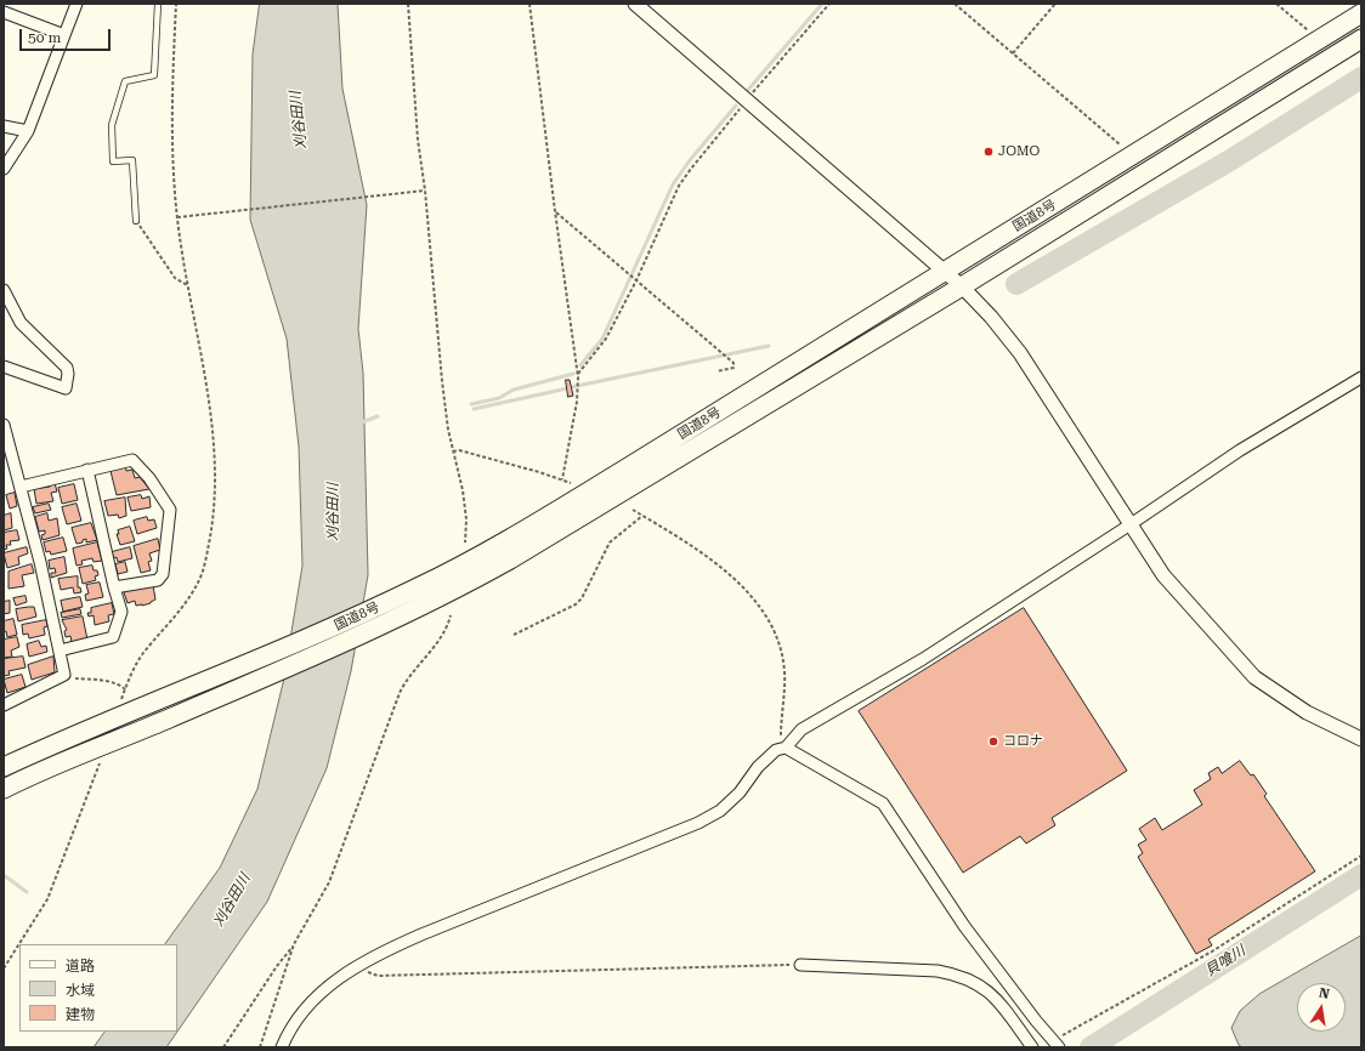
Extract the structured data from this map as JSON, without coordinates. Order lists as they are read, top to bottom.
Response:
{
  "streets": {
    "highway": ["国道8号"]
  },
  "water": ["刈谷田川", "貝喰川"],
  "places": ["JOMO", "コロナ"],
  "legend": ["道路", "水域", "建物"],
  "scale_bar": "50 m",
  "north": "top"
}
